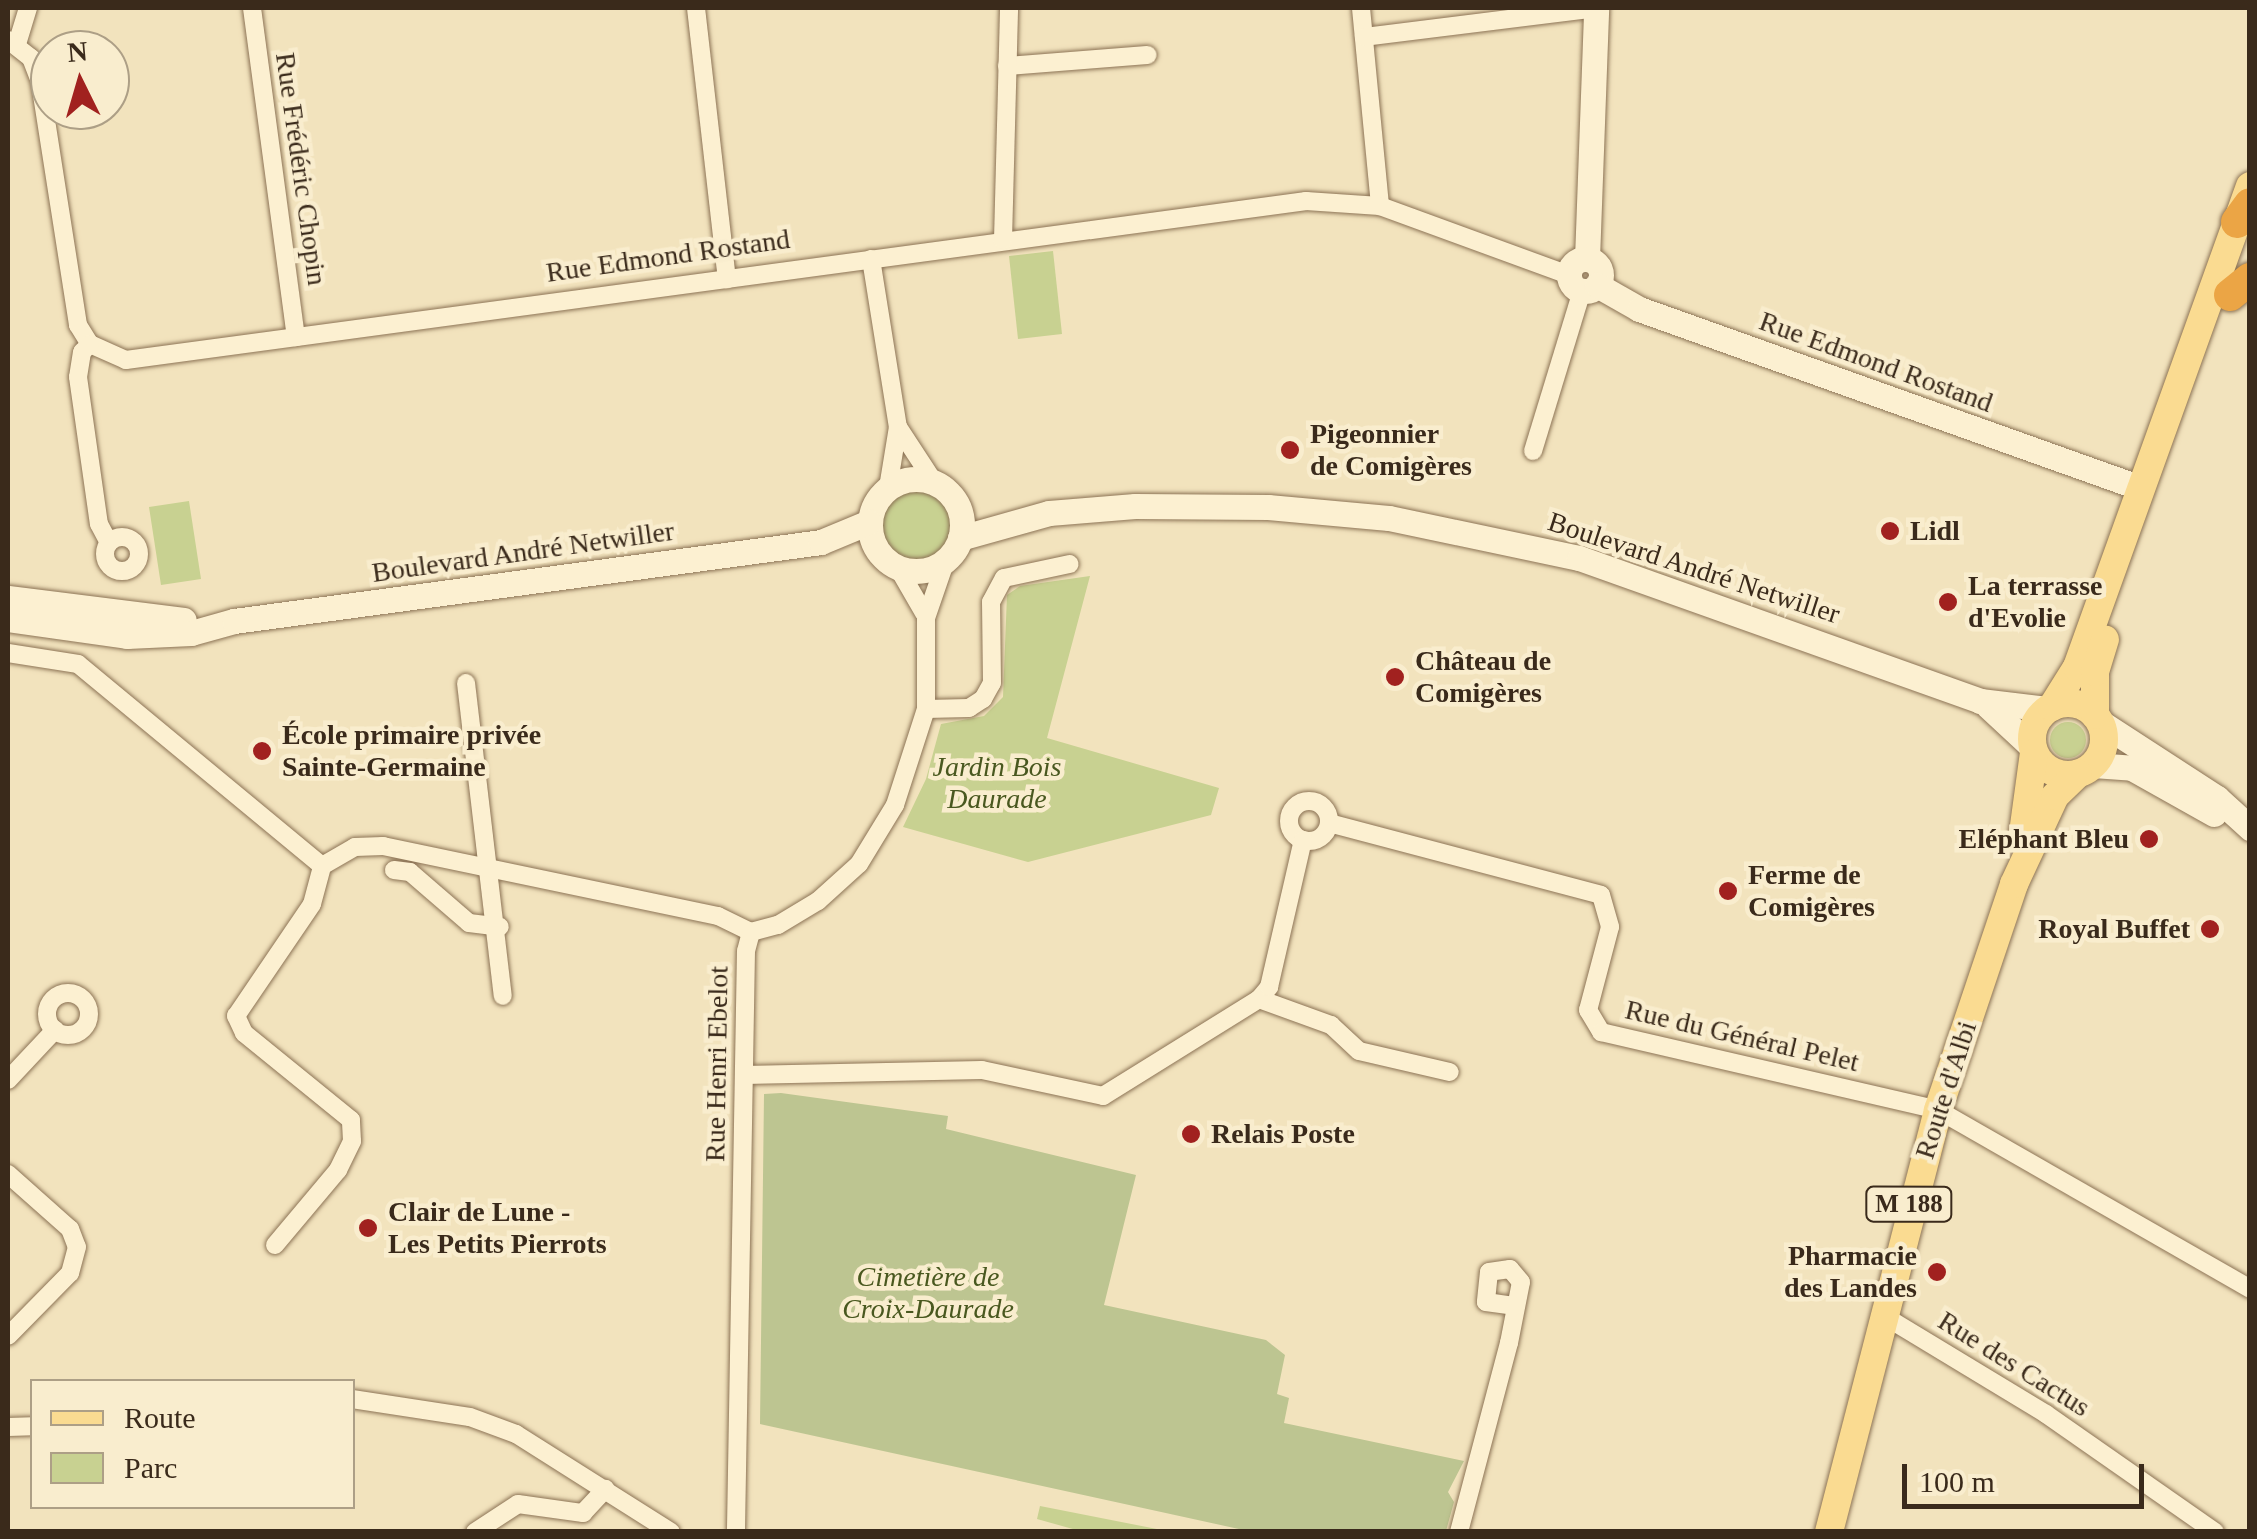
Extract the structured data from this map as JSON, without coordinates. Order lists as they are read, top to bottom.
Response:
{
  "streets": {
    "main road": [
      "Rue Edmond Rostand",
      "Boulevard André Netwiller",
      "Route d'Albi",
      "M 188"
    ],
    "street": [
      "Rue Frédéric Chopin",
      "Rue du Général Pelet",
      "Rue Henri Ebelot",
      "Rue des Cactus"
    ]
  },
  "crossings": [
    ["Rue Frédéric Chopin", "Rue Edmond Rostand"],
    ["Boulevard André Netwiller", "Rue Henri Ebelot"],
    ["Boulevard André Netwiller", "Route d'Albi"],
    ["Rue du Général Pelet", "Route d'Albi"],
    ["Route d'Albi", "Rue des Cactus"]
  ],
  "parks": ["Jardin Bois Daurade", "Cimetière de Croix-Daurade"],
  "places": [
    "Pigeonnier de Comigères",
    "Lidl",
    "La terrasse d'Evolie",
    "Château de Comigères",
    "École primaire privée Sainte-Germaine",
    "Eléphant Bleu",
    "Ferme de Comigères",
    "Royal Buffet",
    "Relais Poste",
    "Clair de Lune - Les Petits Pierrots",
    "Pharmacie des Landes"
  ],
  "legend": ["Route", "Parc"],
  "scale_bar": "100 m",
  "north": "top"
}
